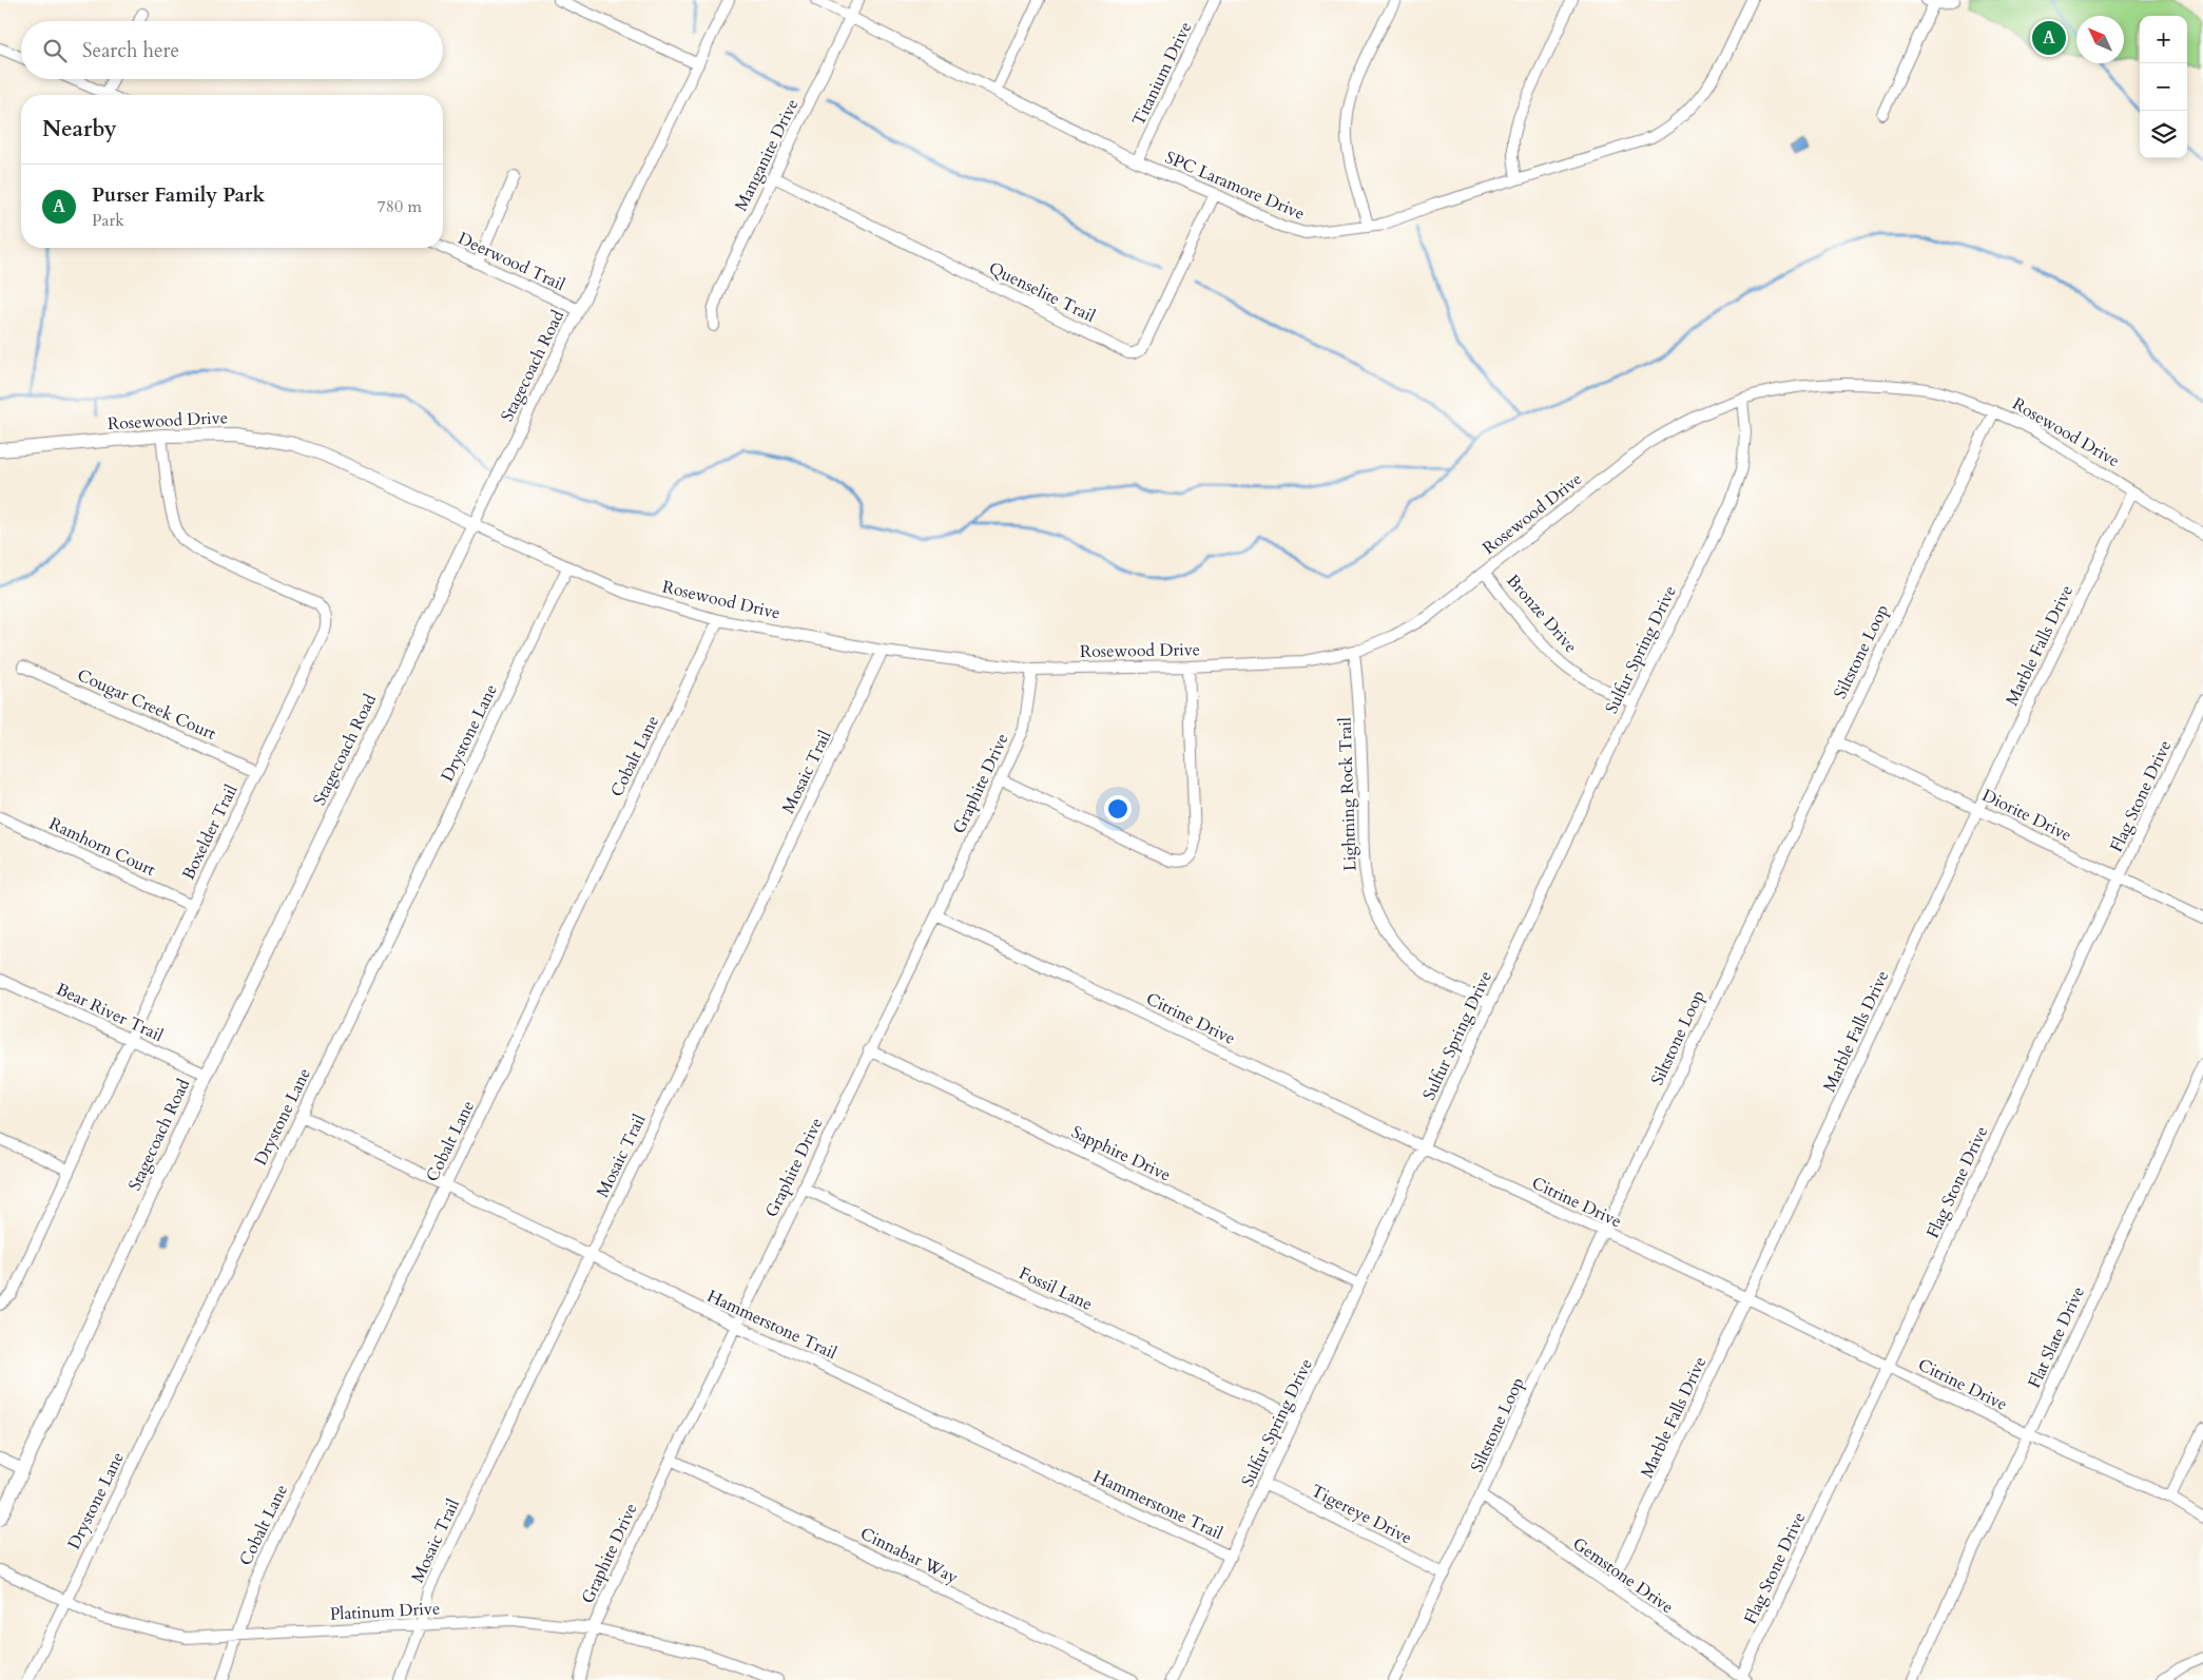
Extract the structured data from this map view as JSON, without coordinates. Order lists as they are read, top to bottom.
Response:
{
  "streets": {
    "main road": ["Stagecoach Road", "Rosewood Drive"],
    "street": [
      "Titanium Drive",
      "Manganite Drive",
      "SPC Laramore Drive",
      "Deerwood Trail",
      "Quenselite Trail",
      "Bronze Drive",
      "Marble Falls Drive",
      "Sulfur Spring Drive",
      "Siltstone Loop",
      "Cougar Creek Court",
      "Drystone Lane",
      "Cobalt Lane",
      "Mosaic Trail",
      "Graphite Drive",
      "Lightning Rock Trail",
      "Flag Stone Drive",
      "Diorite Drive",
      "Boxelder Trail",
      "Ramhorn Court",
      "Bear River Trail",
      "Citrine Drive",
      "Sapphire Drive",
      "Fossil Lane",
      "Hammerstone Trail",
      "Flat Slate Drive",
      "Tigereye Drive",
      "Cinnabar Way",
      "Gemstone Drive",
      "Platinum Drive"
    ]
  },
  "crossings": [
    ["Titanium Drive", "SPC Laramore Drive"],
    ["Manganite Drive", "SPC Laramore Drive"],
    ["Manganite Drive", "Quenselite Trail"],
    ["SPC Laramore Drive", "Quenselite Trail"],
    ["Deerwood Trail", "Stagecoach Road"],
    ["Stagecoach Road", "Rosewood Drive"],
    ["Stagecoach Road", "Bear River Trail"],
    ["Rosewood Drive", "Bronze Drive"],
    ["Rosewood Drive", "Marble Falls Drive"],
    ["Rosewood Drive", "Sulfur Spring Drive"],
    ["Rosewood Drive", "Siltstone Loop"],
    ["Rosewood Drive", "Drystone Lane"],
    ["Rosewood Drive", "Cobalt Lane"],
    ["Rosewood Drive", "Mosaic Trail"],
    ["Rosewood Drive", "Graphite Drive"],
    ["Rosewood Drive", "Lightning Rock Trail"],
    ["Rosewood Drive", "Boxelder Trail"],
    ["Bronze Drive", "Sulfur Spring Drive"],
    ["Marble Falls Drive", "Diorite Drive"],
    ["Marble Falls Drive", "Citrine Drive"],
    ["Marble Falls Drive", "Gemstone Drive"],
    ["Sulfur Spring Drive", "Lightning Rock Trail"],
    ["Sulfur Spring Drive", "Citrine Drive"],
    ["Sulfur Spring Drive", "Sapphire Drive"],
    ["Sulfur Spring Drive", "Fossil Lane"],
    ["Sulfur Spring Drive", "Hammerstone Trail"],
    ["Sulfur Spring Drive", "Tigereye Drive"],
    ["Siltstone Loop", "Diorite Drive"],
    ["Siltstone Loop", "Citrine Drive"],
    ["Siltstone Loop", "Tigereye Drive"],
    ["Siltstone Loop", "Gemstone Drive"],
    ["Cougar Creek Court", "Boxelder Trail"],
    ["Drystone Lane", "Hammerstone Trail"],
    ["Drystone Lane", "Platinum Drive"],
    ["Cobalt Lane", "Hammerstone Trail"],
    ["Cobalt Lane", "Platinum Drive"],
    ["Mosaic Trail", "Hammerstone Trail"],
    ["Mosaic Trail", "Platinum Drive"],
    ["Graphite Drive", "Citrine Drive"],
    ["Graphite Drive", "Sapphire Drive"],
    ["Graphite Drive", "Fossil Lane"],
    ["Graphite Drive", "Hammerstone Trail"],
    ["Graphite Drive", "Cinnabar Way"],
    ["Graphite Drive", "Platinum Drive"],
    ["Flag Stone Drive", "Diorite Drive"],
    ["Flag Stone Drive", "Citrine Drive"],
    ["Flag Stone Drive", "Gemstone Drive"],
    ["Boxelder Trail", "Ramhorn Court"],
    ["Boxelder Trail", "Bear River Trail"],
    ["Citrine Drive", "Flat Slate Drive"]
  ],
  "north": "top left",
  "page": {
    "map_buttons": ["+", "−"],
    "pins": "A",
    "search": "Search here",
    "heading": "Nearby",
    "list": [
      {
        "mark": "A",
        "name": "Purser Family Park",
        "note": "Park",
        "value": "780 m"
      }
    ]
  }
}
